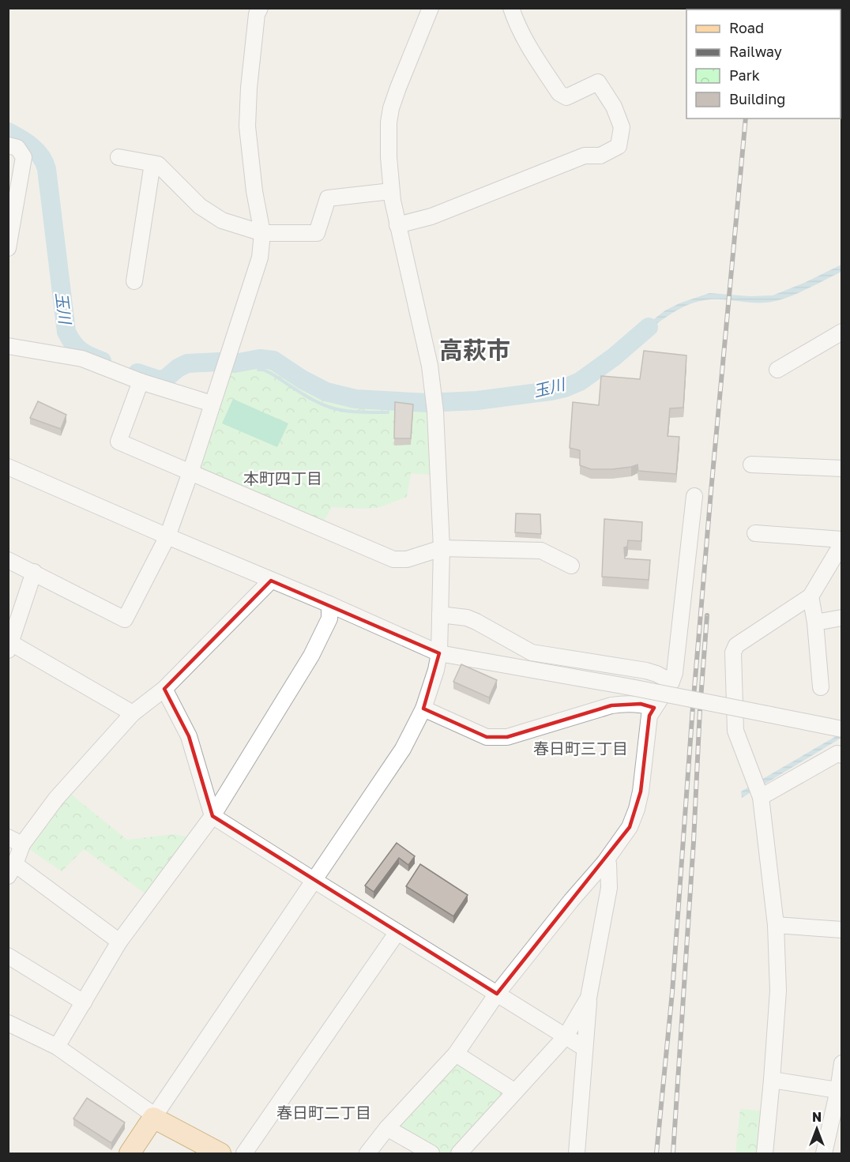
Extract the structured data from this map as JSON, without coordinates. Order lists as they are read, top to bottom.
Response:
{
  "districts": [
    "高萩市",
    "本町四丁目",
    "春日町三丁目",
    "春日町二丁目"
  ],
  "water": ["玉川"],
  "legend": [
    "Road",
    "Railway",
    "Park",
    "Building"
  ],
  "north": "top"
}
